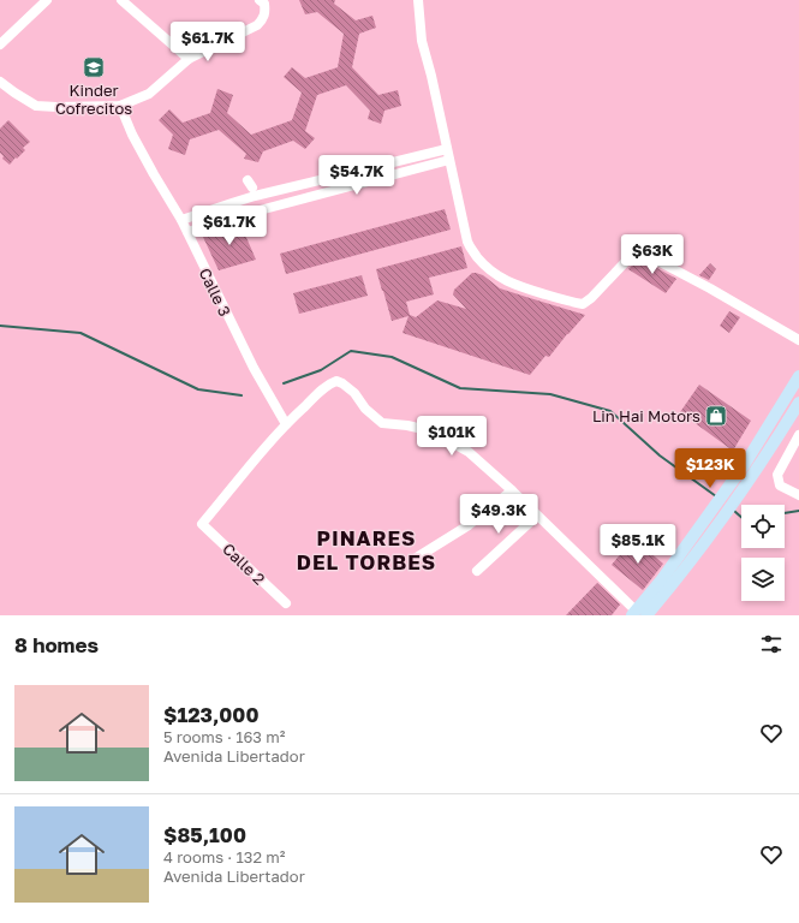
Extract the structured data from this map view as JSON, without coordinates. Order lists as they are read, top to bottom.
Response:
{
  "streets": {
    "street": ["Calle 3", "Calle 2"]
  },
  "crossings": [
    ["Calle 3", "Calle 2"]
  ],
  "districts": ["PINARES DEL TORBES"],
  "places": {
    "school or university": ["Kinder Cofrecitos"],
    "shop": ["Lin Hai Motors"]
  },
  "page": {
    "price": [
      "$61.7K",
      "$54.7K",
      "$61.7K",
      "$63K",
      "$101K",
      "$123K",
      "$49.3K",
      "$85.1K"
    ],
    "heading": "8 homes",
    "list": [
      {
        "name": "$123,000",
        "note": "5 rooms · 163 m² · Avenida Libertador"
      },
      {
        "name": "$85,100",
        "note": "4 rooms · 132 m² · Avenida Libertador"
      }
    ]
  }
}
